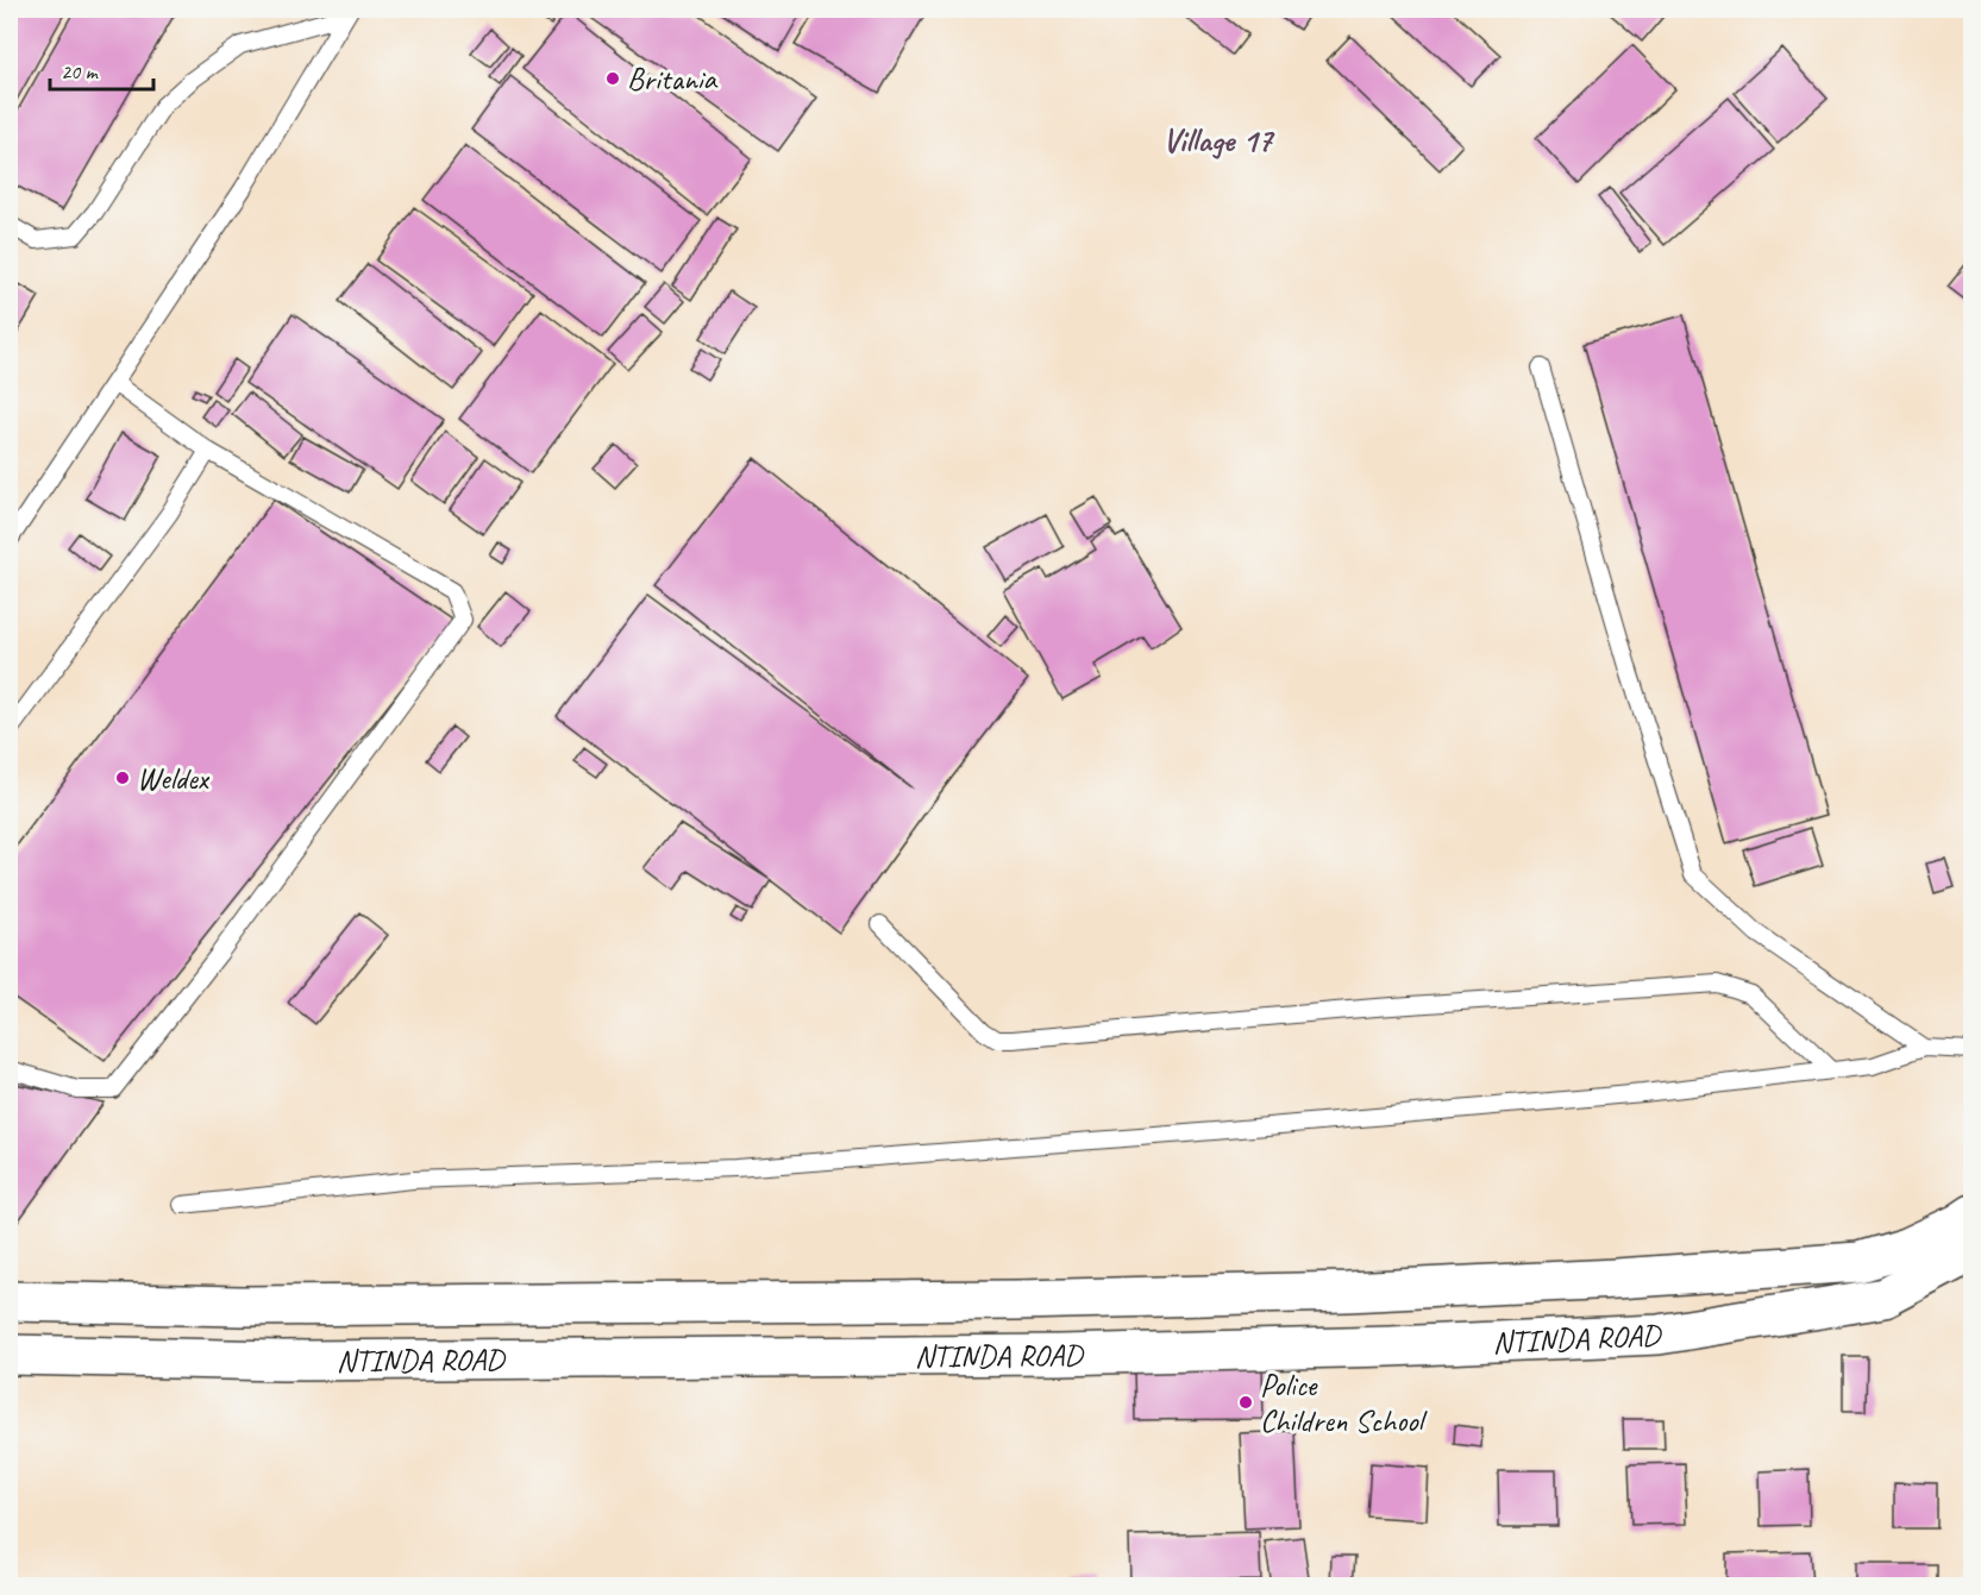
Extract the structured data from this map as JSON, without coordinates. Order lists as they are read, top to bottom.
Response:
{
  "streets": {
    "main road": ["NTINDA ROAD"]
  },
  "districts": ["Village 17"],
  "places": ["Britania", "Weldex", "Police Children School"],
  "scale_bar": "20 m"
}
